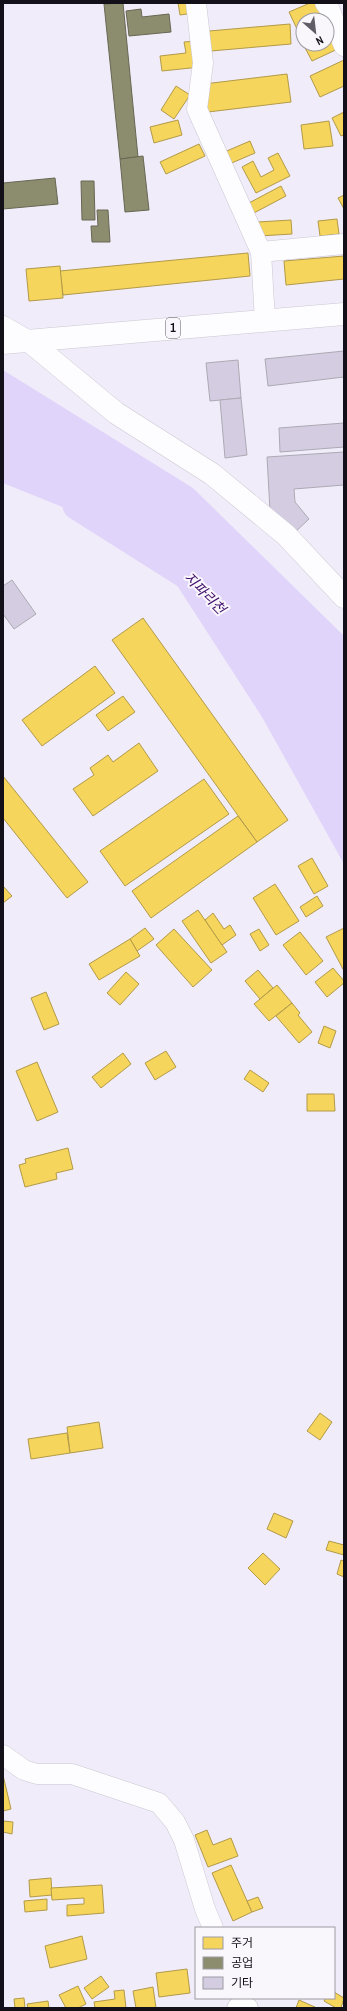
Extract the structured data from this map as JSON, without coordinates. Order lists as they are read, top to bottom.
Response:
{
  "streets": {
    "street": ["1"]
  },
  "water": ["지파리천"],
  "legend": ["주거", "공업", "기타"],
  "north": "bottom right"
}
